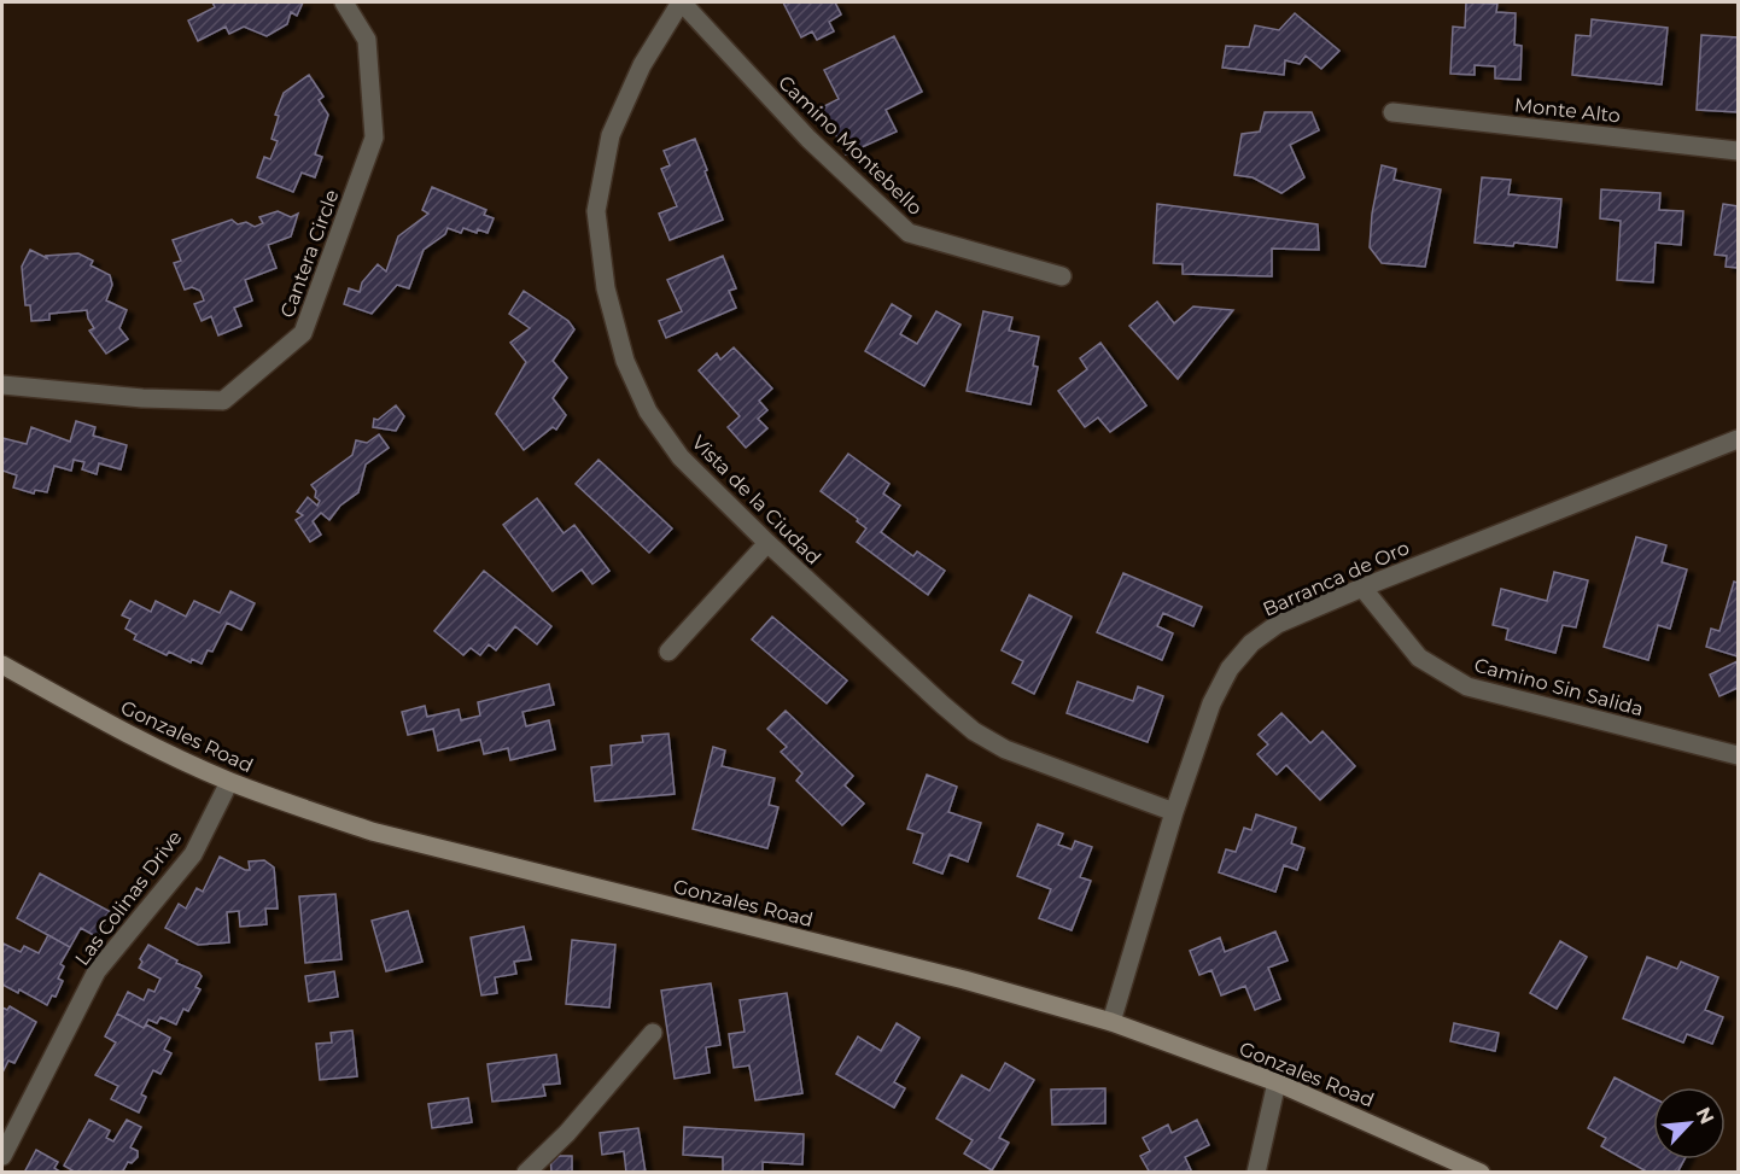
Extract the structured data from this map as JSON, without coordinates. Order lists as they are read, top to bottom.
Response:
{
  "streets": {
    "street": [
      "Monte Alto",
      "Camino Montebello",
      "Cantera Circle",
      "Vista de la Ciudad",
      "Barranca de Oro",
      "Camino Sin Salida",
      "Gonzales Road",
      "Las Colinas Drive"
    ]
  },
  "crossings": [
    ["Camino Montebello", "Vista de la Ciudad"],
    ["Vista de la Ciudad", "Barranca de Oro"],
    ["Barranca de Oro", "Camino Sin Salida"],
    ["Barranca de Oro", "Gonzales Road"],
    ["Gonzales Road", "Las Colinas Drive"]
  ],
  "north": "top right"
}
